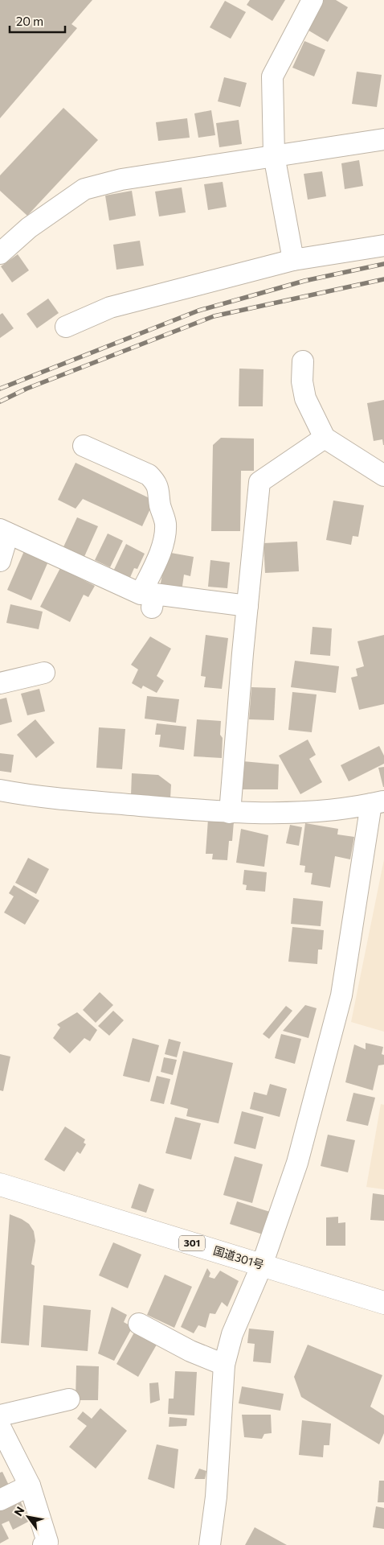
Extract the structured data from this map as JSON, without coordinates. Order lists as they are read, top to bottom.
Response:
{
  "streets": {
    "highway": ["301", "国道301号"]
  },
  "scale_bar": "20 m",
  "north": "top left"
}
